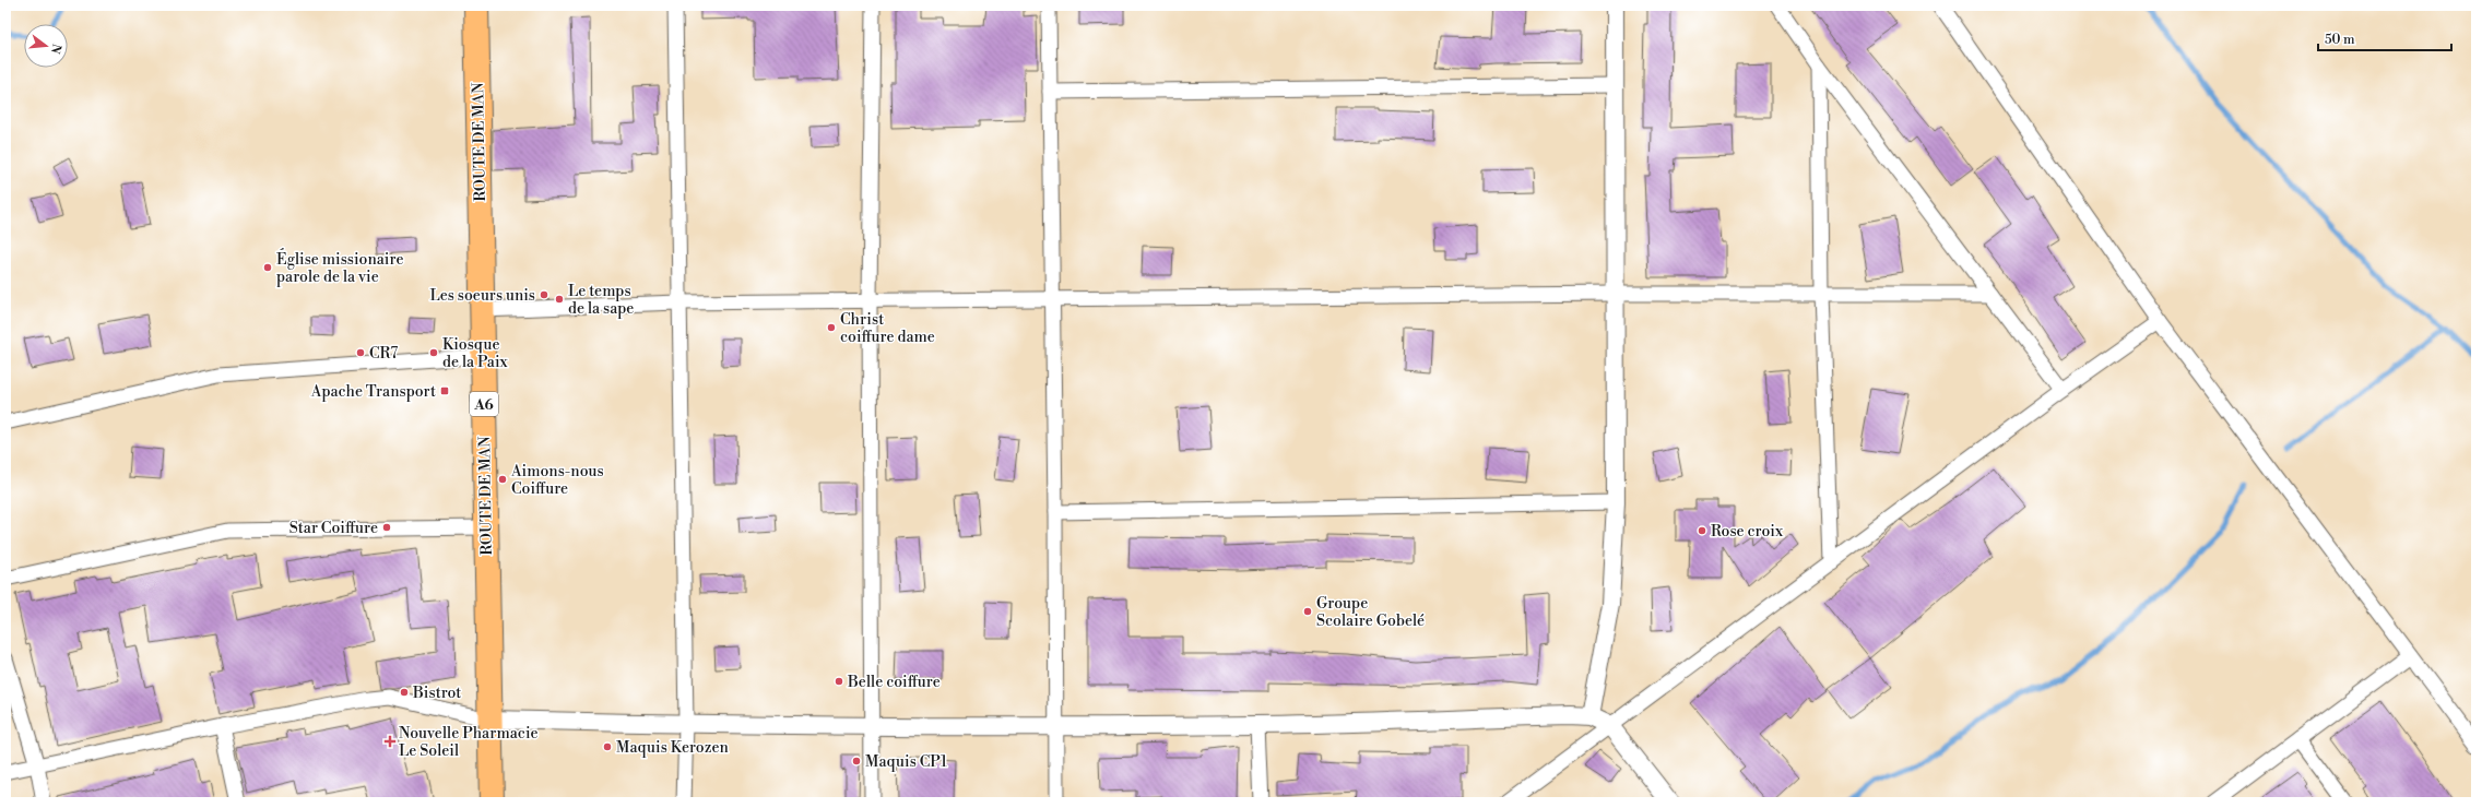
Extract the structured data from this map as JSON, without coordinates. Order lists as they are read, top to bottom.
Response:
{
  "streets": {
    "highway": ["ROUTE DE MAN", "A6"]
  },
  "places": {
    "other": [
      "Église missionaire parole de la vie",
      "Les soeurs unis",
      "Le temps de la sape",
      "Christ coiffure dame",
      "CR7",
      "Kiosque de la Paix",
      "Aimons-nous Coiffure",
      "Star Coiffure",
      "Rose croix",
      "Groupe Scolaire Gobelé",
      "Belle coiffure",
      "Bistrot",
      "Maquis Kerozen",
      "Maquis CP1"
    ],
    "transit": ["Apache Transport"],
    "health": ["Nouvelle Pharmacie Le Soleil"]
  },
  "scale_bar": "50 m",
  "north": "right"
}
